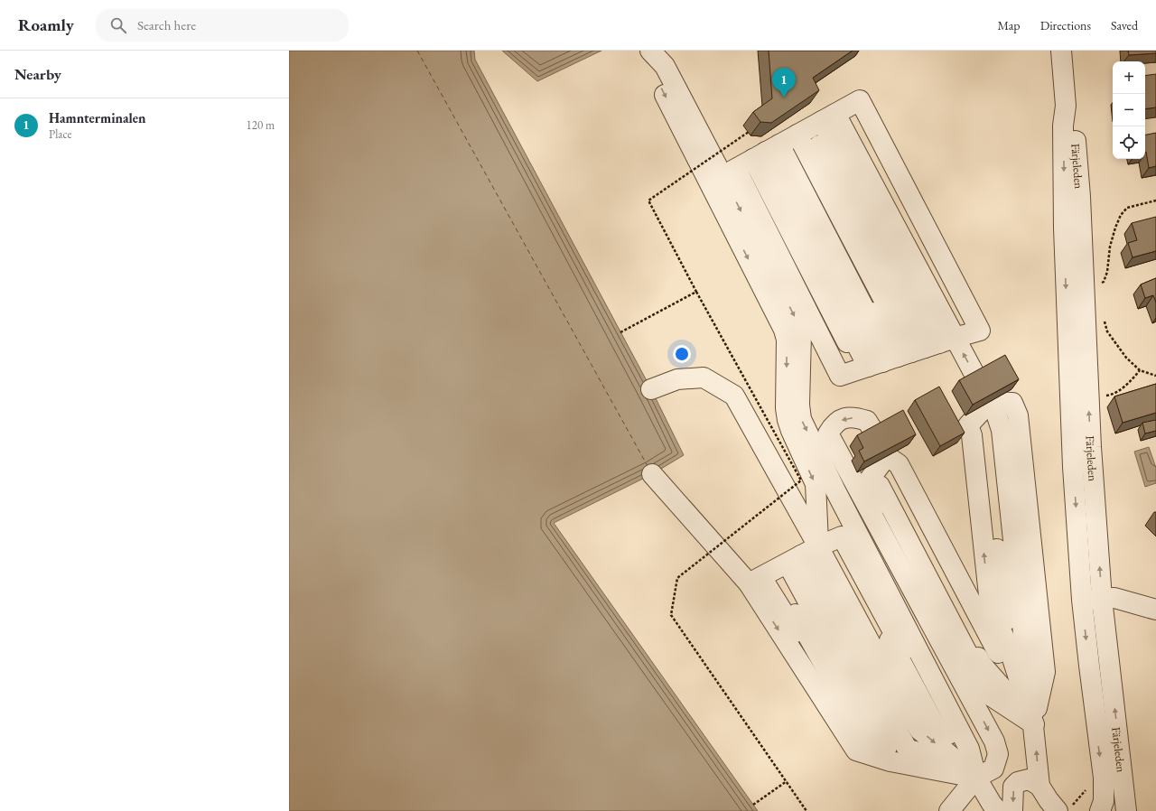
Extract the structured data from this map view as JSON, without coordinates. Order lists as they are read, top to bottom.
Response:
{
  "streets": {
    "street": ["Färjeleden"]
  },
  "page": {
    "header": "Roamly",
    "search": "Search here",
    "nav": ["Map", "Directions", "Saved"],
    "heading": "Nearby",
    "map_buttons": ["+", "−"],
    "pins": "1",
    "list": [
      {
        "mark": "1",
        "name": "Hamnterminalen",
        "note": "Place",
        "value": "120 m"
      }
    ]
  }
}
